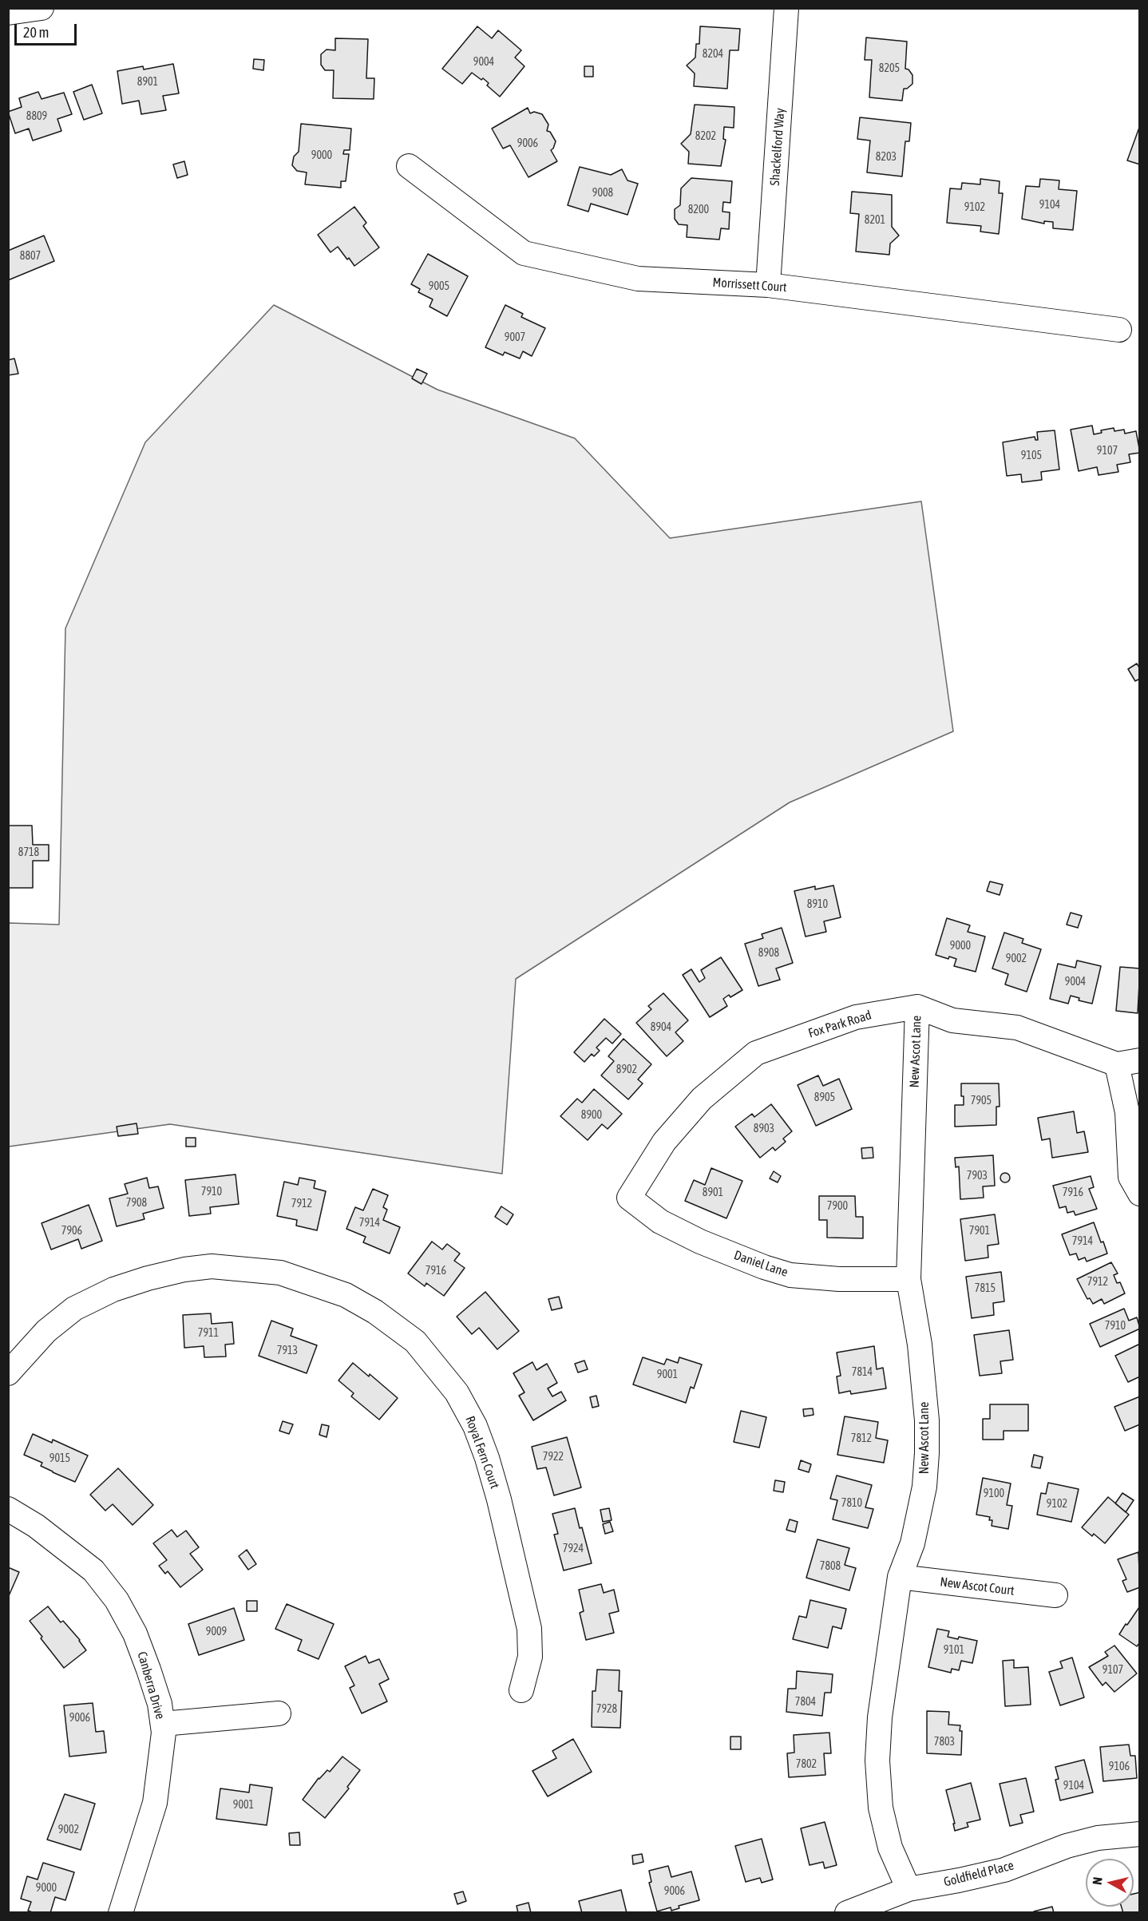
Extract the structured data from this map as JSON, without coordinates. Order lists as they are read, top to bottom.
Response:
{
  "streets": {
    "street": [
      "Shackelford Way",
      "Morrissett Court",
      "Fox Park Road",
      "New Ascot Lane",
      "Daniel Lane",
      "Royal Fern Court",
      "New Ascot Court",
      "Canberra Drive",
      "Goldfield Place"
    ]
  },
  "crossings": [
    ["Shackelford Way", "Morrissett Court"],
    ["Fox Park Road", "New Ascot Lane"],
    ["Fox Park Road", "Daniel Lane"],
    ["New Ascot Lane", "Daniel Lane"],
    ["New Ascot Lane", "New Ascot Court"],
    ["New Ascot Lane", "Goldfield Place"]
  ],
  "house_numbers": [
    "8204",
    "9004",
    "8205",
    "8901",
    "8809",
    "8202",
    "9006",
    "9000",
    "8203",
    "9008",
    "9104",
    "9102",
    "8200",
    "8201",
    "8807",
    "9005",
    "9007",
    "9107",
    "9105",
    "8718",
    "8910",
    "9000",
    "8908",
    "9002",
    "9004",
    "8904",
    "8902",
    "8905",
    "7905",
    "8900",
    "8903",
    "7903",
    "7910",
    "8901",
    "7916",
    "7908",
    "7912",
    "7900",
    "7914",
    "7906",
    "7901",
    "7914",
    "7916",
    "7912",
    "7815",
    "7910",
    "7911",
    "7913",
    "7814",
    "9001",
    "7812",
    "7922",
    "9015",
    "9100",
    "7810",
    "9102",
    "7924",
    "7808",
    "9009",
    "9101",
    "9107",
    "7804",
    "7928",
    "9006",
    "7803",
    "7802",
    "9106",
    "9104",
    "9001",
    "9002",
    "9000",
    "9006"
  ],
  "scale_bar": "20 m",
  "north": "left"
}
